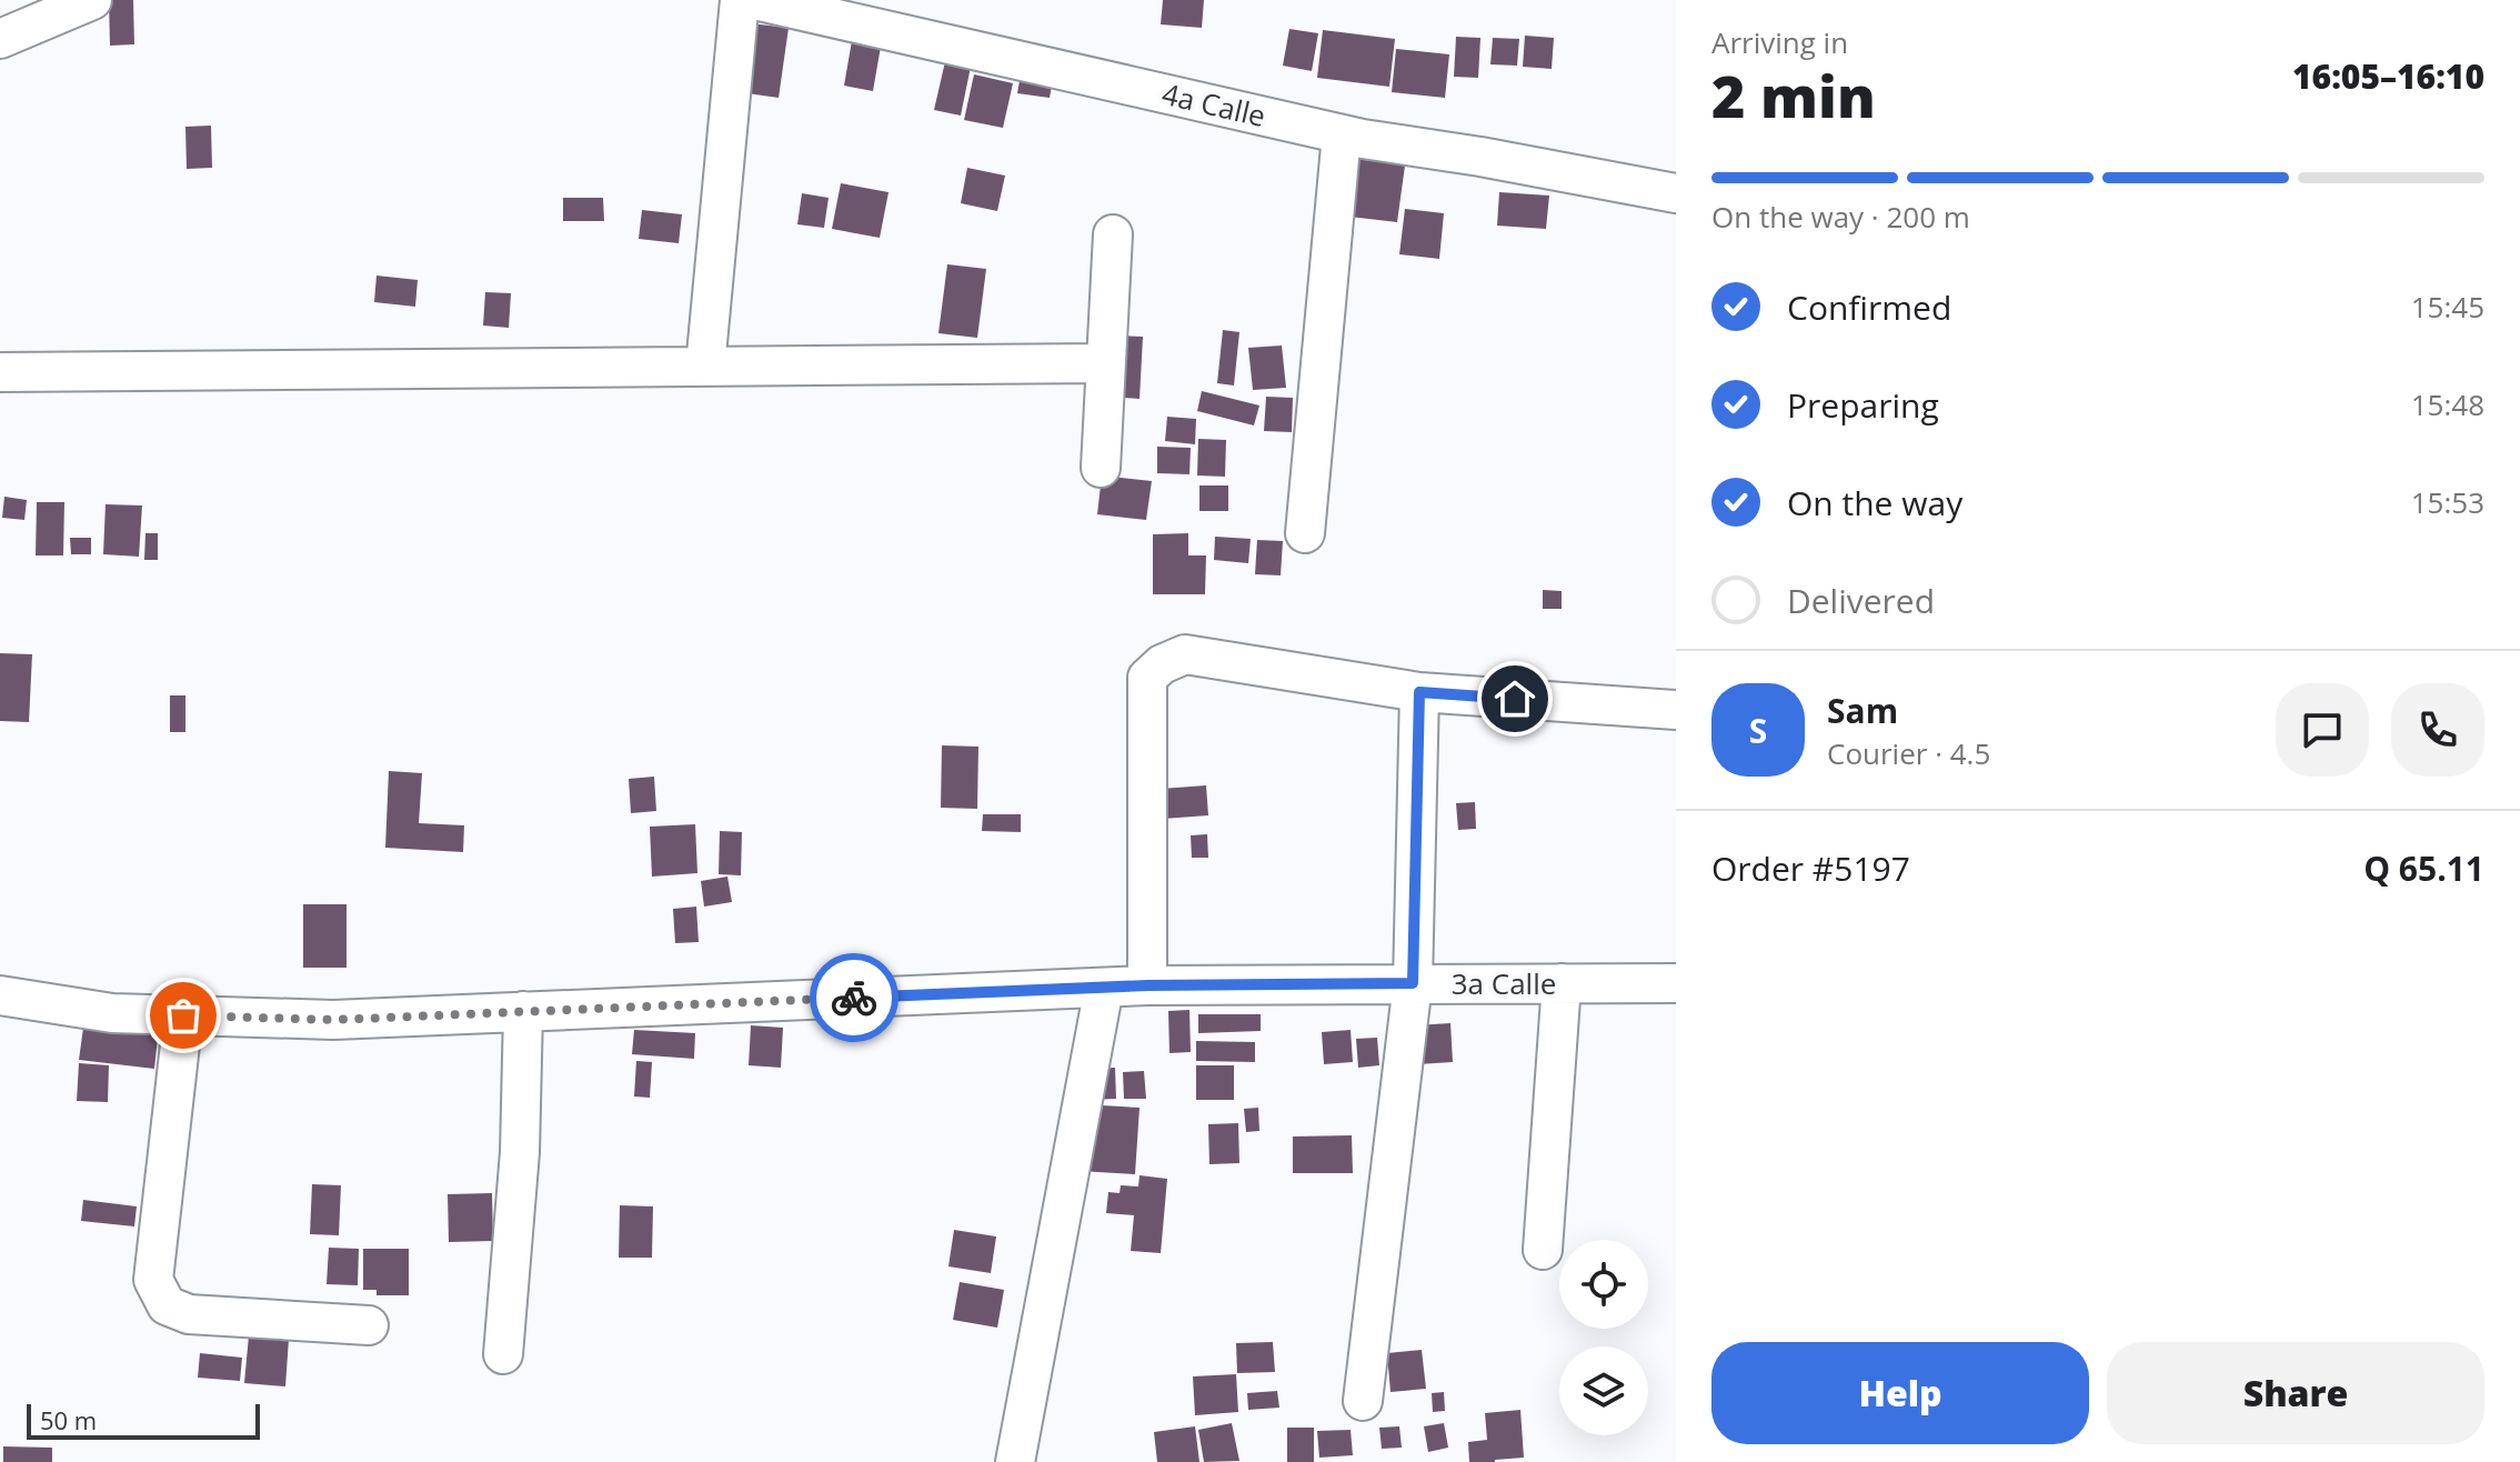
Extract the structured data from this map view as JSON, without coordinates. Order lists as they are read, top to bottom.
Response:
{
  "streets": {
    "street": ["4a Calle", "3a Calle"]
  },
  "scale_bar": "50 m",
  "page": {
    "heading": ["2 min", "Arriving in", "16:05–16:10"],
    "panel": [
      "Sam",
      "Courier · 4.5",
      "Order #5197",
      "Q 65.11"
    ],
    "bar": "On the way · 200 m",
    "list": [
      ["Confirmed", "15:45"],
      ["Preparing", "15:48"],
      ["On the way", "15:53"],
      "Delivered"
    ],
    "round": "S",
    "buttons": ["Help", "Share"],
    "scale": "50 m"
  }
}
